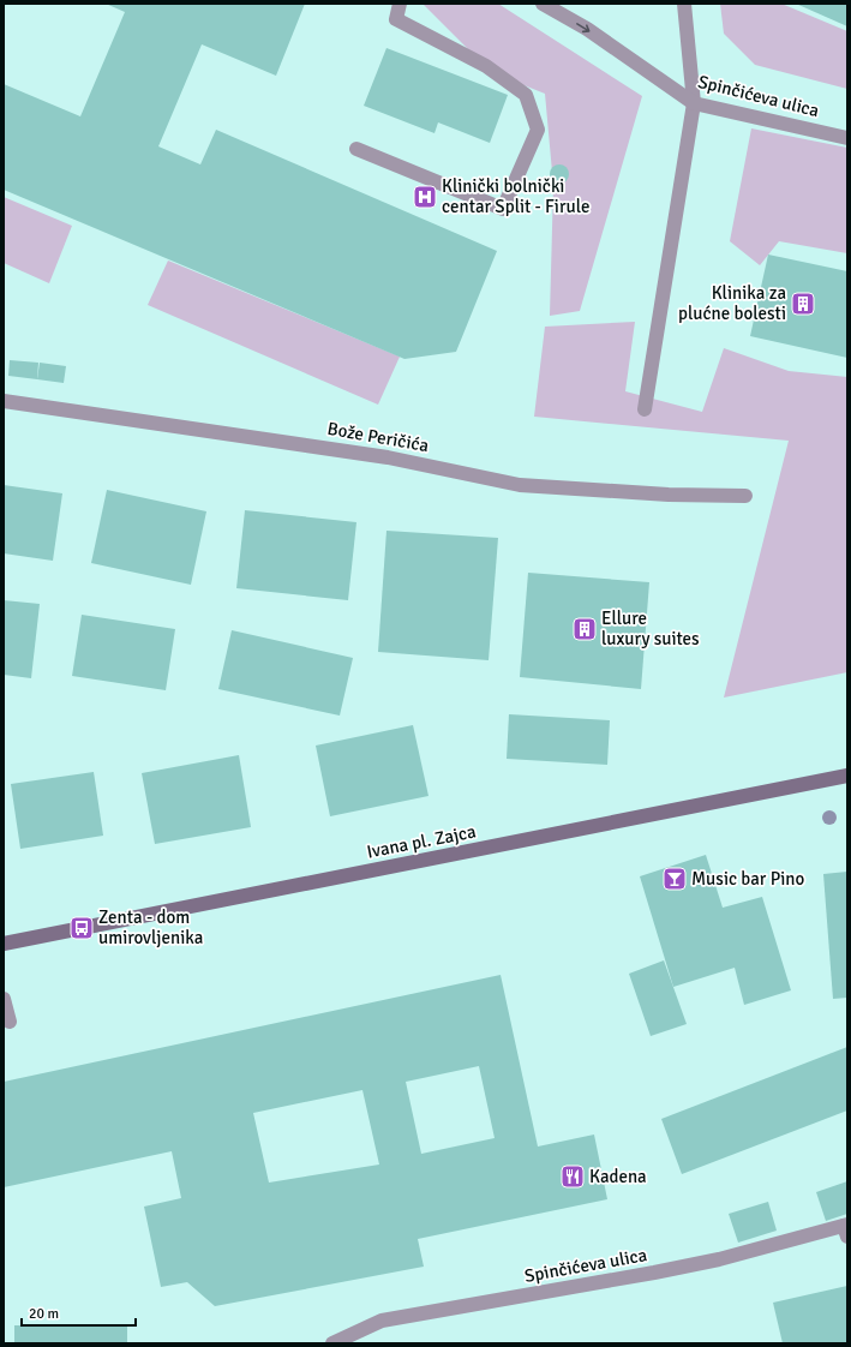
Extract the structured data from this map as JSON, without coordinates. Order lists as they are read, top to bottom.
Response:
{
  "streets": {
    "street": ["Spinčićeva ulica", "Bože Peričića", "Ivana pl. Zajca"]
  },
  "places": {
    "hospital": ["Klinički bolnički centar Split - Firule"],
    "building": ["Klinika za plućne bolesti", "Ellure luxury suites"],
    "bar": ["Music bar Pino"],
    "bus stop": ["Zenta - dom umirovljenika"],
    "restaurant": ["Kadena"]
  },
  "scale_bar": "20 m"
}
